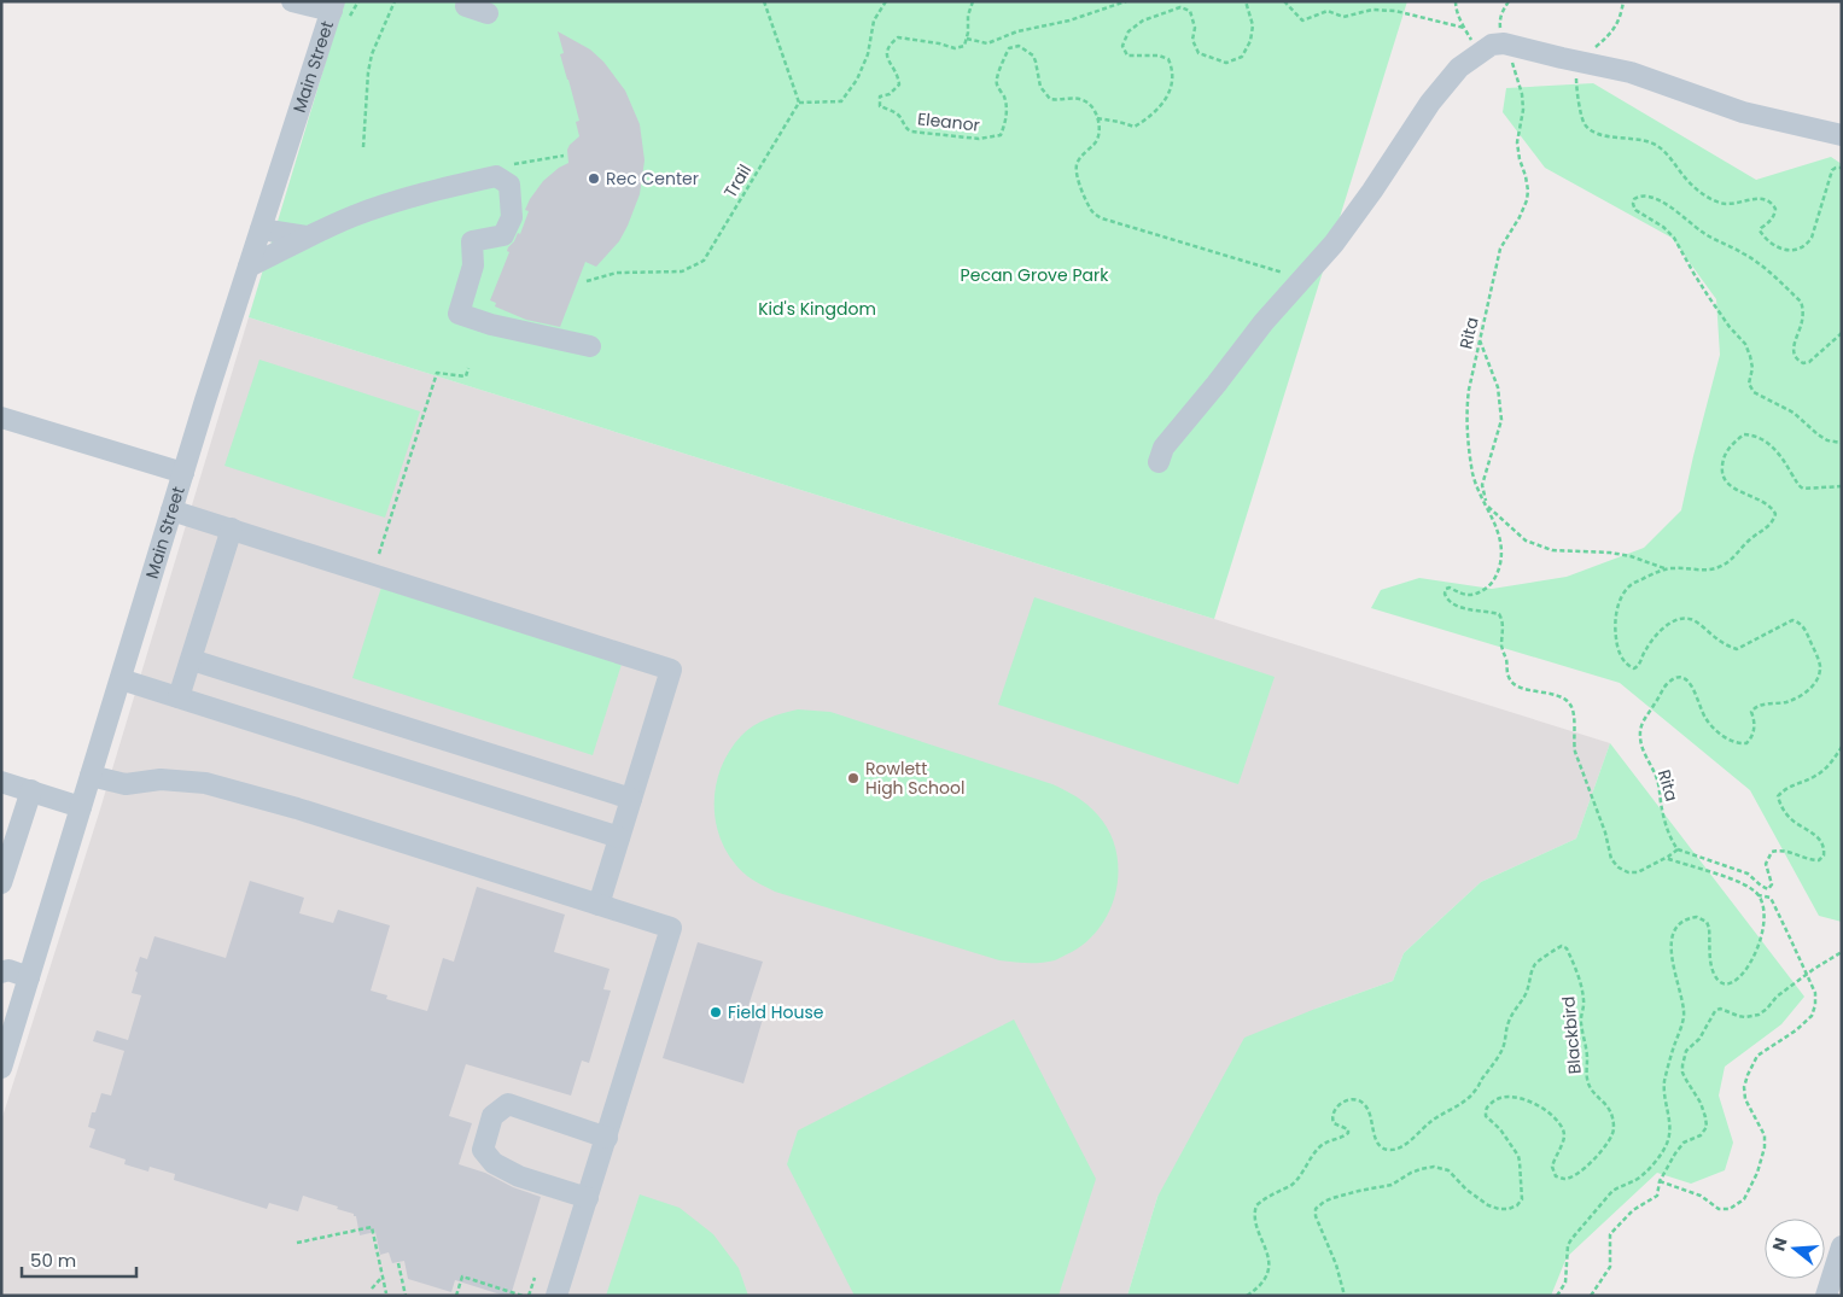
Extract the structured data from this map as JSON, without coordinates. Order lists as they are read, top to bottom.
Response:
{
  "streets": {
    "street": ["Main Street"],
    "path": [
      "Eleanor",
      "Trail",
      "Rita",
      "Blackbird"
    ]
  },
  "parks": ["Pecan Grove Park", "Kid's Kingdom"],
  "places": ["Rec Center", "Rowlett High School", "Field House"],
  "scale_bar": "50 m",
  "north": "left"
}
